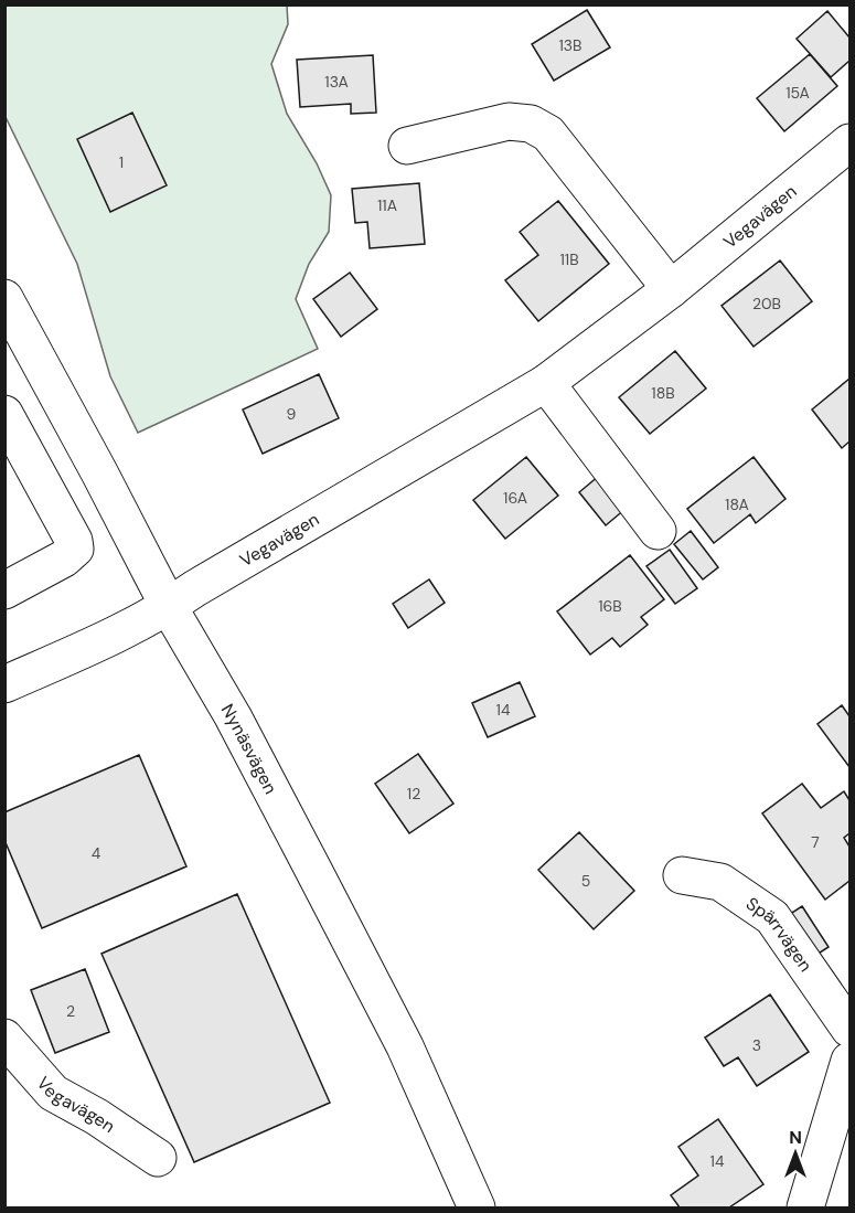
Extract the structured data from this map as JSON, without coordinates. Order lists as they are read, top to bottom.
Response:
{
  "streets": {
    "street": ["Vegavägen", "Nynäsvägen", "Spärrvägen"]
  },
  "crossings": [
    ["Vegavägen", "Nynäsvägen"]
  ],
  "house_numbers": [
    "13B",
    "13A",
    "15A",
    "1",
    "11A",
    "11B",
    "20B",
    "18B",
    "9",
    "16A",
    "18A",
    "16B",
    "14",
    "12",
    "7",
    "4",
    "5",
    "2",
    "3",
    "14"
  ],
  "north": "top"
}
